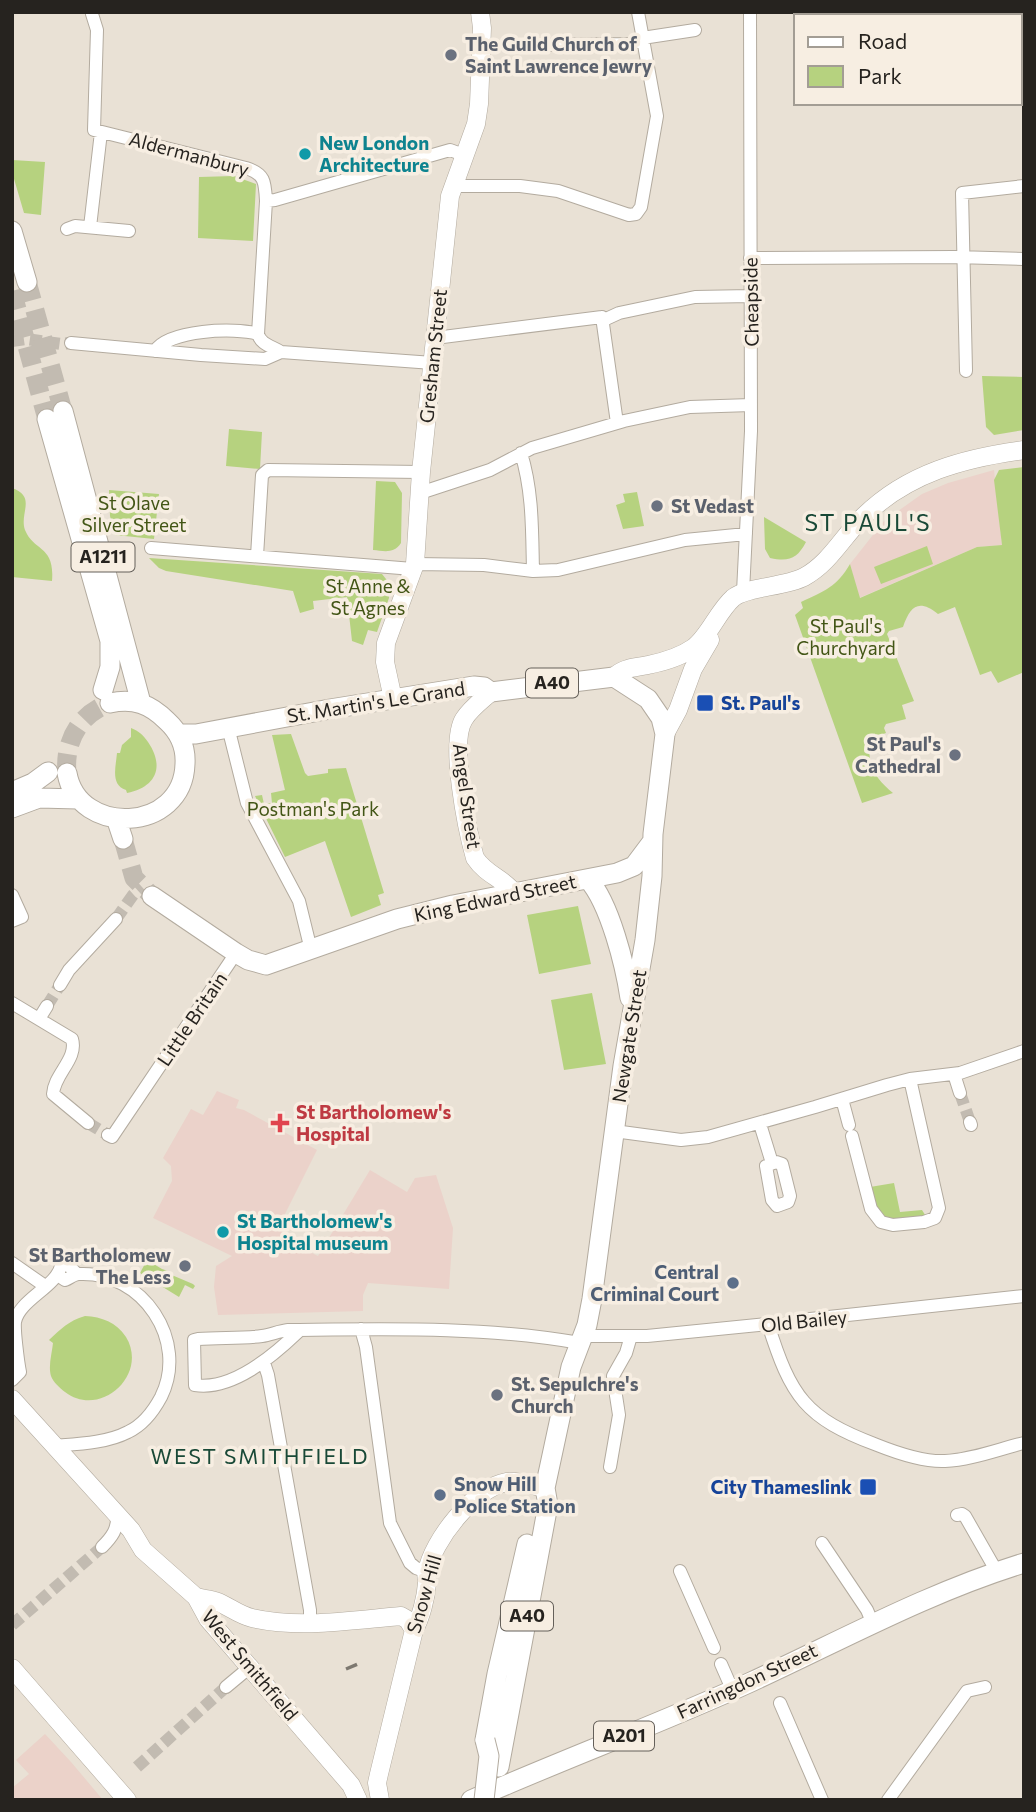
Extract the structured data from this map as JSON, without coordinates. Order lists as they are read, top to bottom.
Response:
{
  "streets": {
    "main road": [
      "A1211",
      "A40",
      "St. Martin's Le Grand",
      "King Edward Street",
      "Little Britain",
      "Newgate Street",
      "Farringdon Street",
      "A201"
    ],
    "street": [
      "Aldermanbury",
      "Cheapside",
      "Gresham Street",
      "Angel Street",
      "Old Bailey",
      "Snow Hill",
      "West Smithfield"
    ]
  },
  "crossings": [
    ["Aldermanbury", "Gresham Street"],
    ["Cheapside", "St. Martin's Le Grand"],
    ["Cheapside", "Angel Street"],
    ["Cheapside", "King Edward Street"],
    ["Cheapside", "Newgate Street"],
    ["Gresham Street", "St. Martin's Le Grand"],
    ["A40", "St. Martin's Le Grand"],
    ["A40", "Newgate Street"],
    ["A40", "Old Bailey"],
    ["A40", "Snow Hill"],
    ["St. Martin's Le Grand", "Angel Street"],
    ["St. Martin's Le Grand", "King Edward Street"],
    ["St. Martin's Le Grand", "Newgate Street"],
    ["Angel Street", "King Edward Street"],
    ["Angel Street", "Newgate Street"],
    ["King Edward Street", "Little Britain"],
    ["King Edward Street", "Newgate Street"],
    ["Newgate Street", "Old Bailey"]
  ],
  "districts": ["ST PAUL'S", "WEST SMITHFIELD"],
  "parks": [
    "St Olave Silver Street",
    "St Anne & St Agnes",
    "St Paul's Churchyard",
    "Postman's Park"
  ],
  "places": {
    "other": [
      "The Guild Church of Saint Lawrence Jewry",
      "New London Architecture",
      "St Vedast",
      "St Paul's Cathedral",
      "St Bartholomew's Hospital museum",
      "St Bartholomew The Less",
      "Central Criminal Court",
      "St. Sepulchre's Church",
      "Snow Hill Police Station"
    ],
    "transit": ["St. Paul's", "City Thameslink"],
    "health": ["St Bartholomew's Hospital"]
  },
  "legend": ["Road", "Park"]
}
